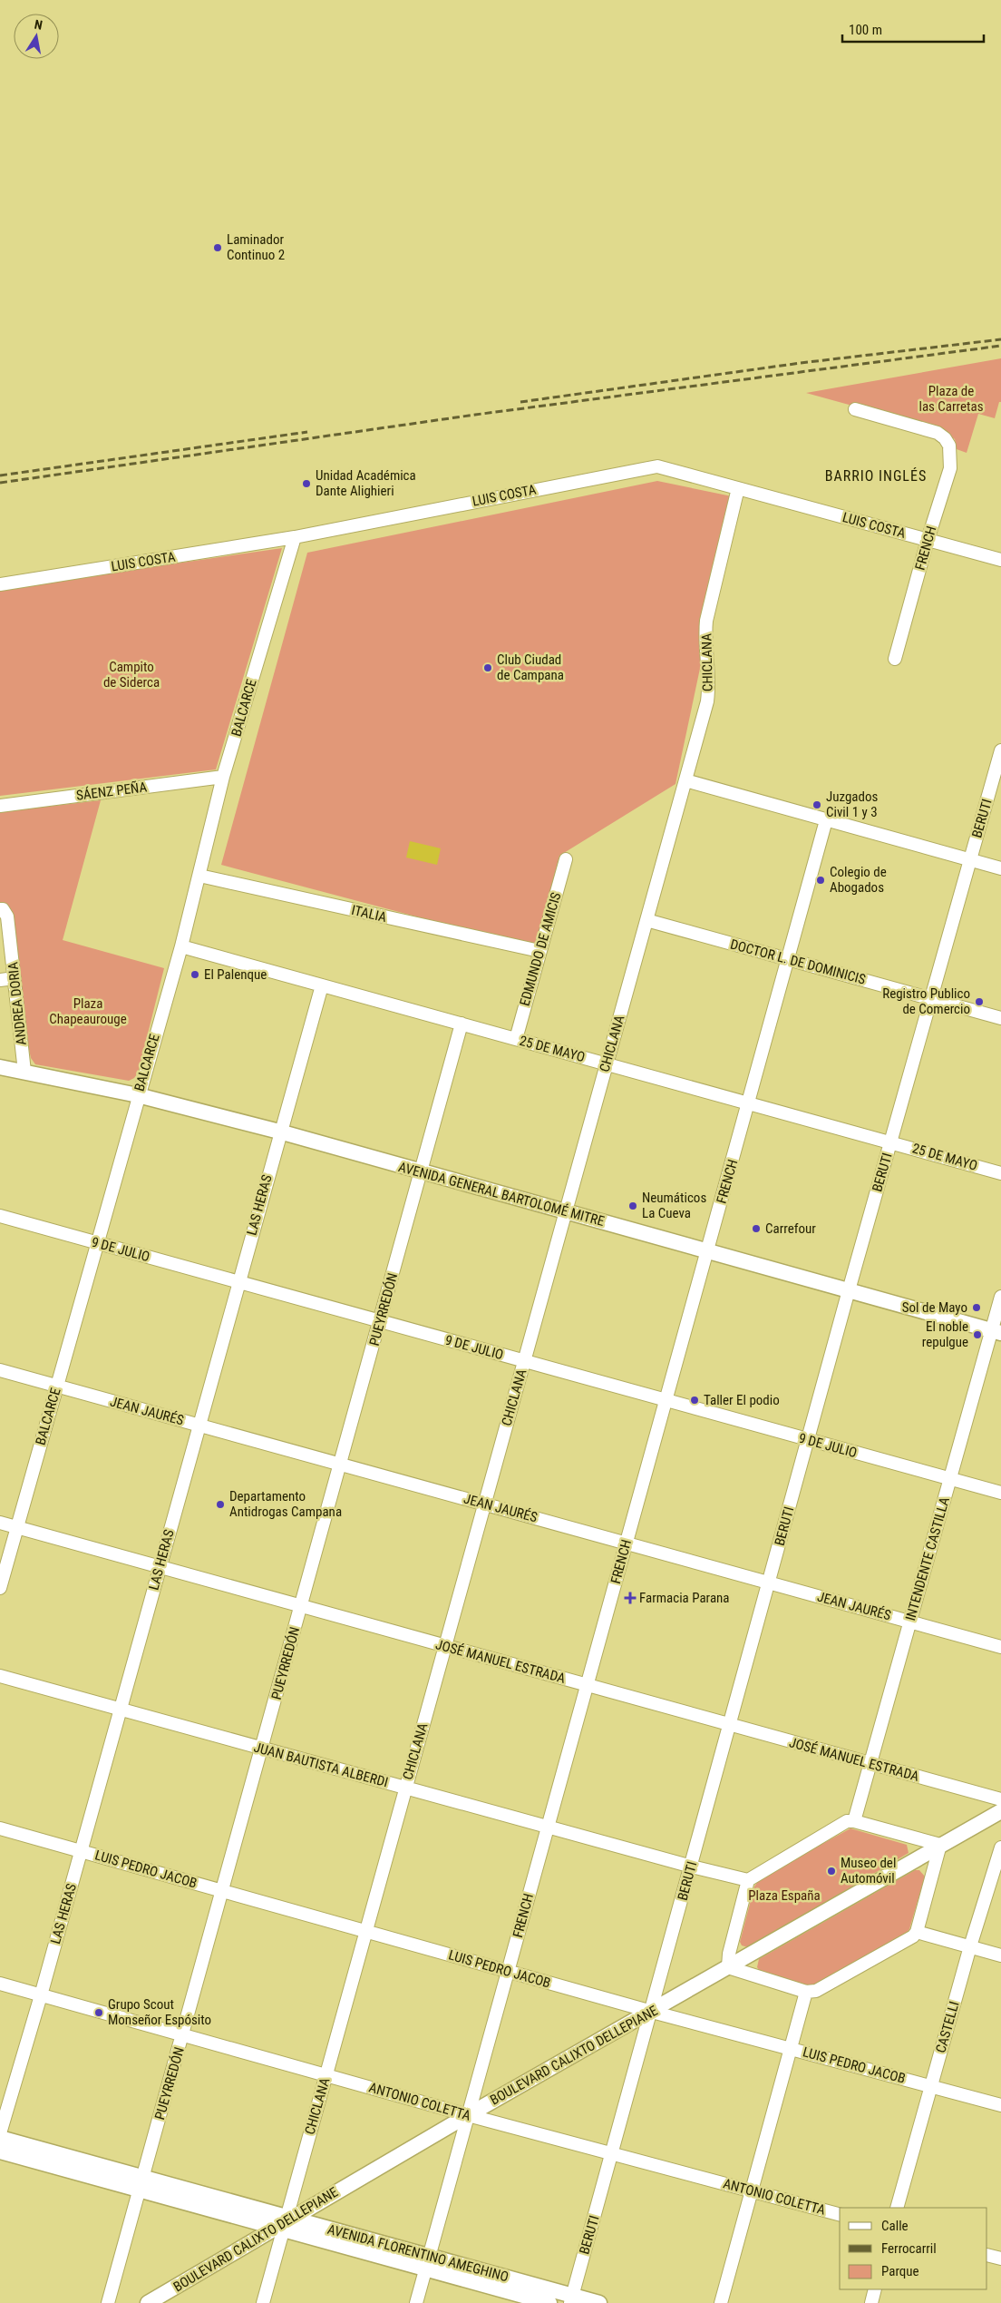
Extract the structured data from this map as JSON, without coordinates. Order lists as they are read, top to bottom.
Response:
{
  "streets": {
    "main road": ["AVENIDA GENERAL BARTOLOMÉ MITRE", "BOULEVARD CALIXTO DELLEPIANE", "AVENIDA FLORENTINO AMEGHINO"],
    "street": [
      "LUIS COSTA",
      "FRENCH",
      "CHICLANA",
      "BALCARCE",
      "SÁENZ PEÑA",
      "BERUTI",
      "ITALIA",
      "EDMUNDO DE AMICIS",
      "DOCTOR L. DE DOMINICIS",
      "ANDREA DORIA",
      "25 DE MAYO",
      "LAS HERAS",
      "9 DE JULIO",
      "PUEYRREDÓN",
      "JEAN JAURÉS",
      "INTENDENTE CASTILLA",
      "JOSÉ MANUEL ESTRADA",
      "JUAN BAUTISTA ALBERDI",
      "LUIS PEDRO JACOB",
      "CASTELLI",
      "ANTONIO COLETTA"
    ]
  },
  "crossings": [
    ["LUIS COSTA", "FRENCH"],
    ["LUIS COSTA", "CHICLANA"],
    ["LUIS COSTA", "BALCARCE"],
    ["FRENCH", "DOCTOR L. DE DOMINICIS"],
    ["FRENCH", "25 DE MAYO"],
    ["FRENCH", "AVENIDA GENERAL BARTOLOMÉ MITRE"],
    ["FRENCH", "9 DE JULIO"],
    ["FRENCH", "JEAN JAURÉS"],
    ["FRENCH", "JOSÉ MANUEL ESTRADA"],
    ["FRENCH", "JUAN BAUTISTA ALBERDI"],
    ["FRENCH", "LUIS PEDRO JACOB"],
    ["FRENCH", "BOULEVARD CALIXTO DELLEPIANE"],
    ["FRENCH", "ANTONIO COLETTA"],
    ["FRENCH", "AVENIDA FLORENTINO AMEGHINO"],
    ["CHICLANA", "DOCTOR L. DE DOMINICIS"],
    ["CHICLANA", "25 DE MAYO"],
    ["CHICLANA", "AVENIDA GENERAL BARTOLOMÉ MITRE"],
    ["CHICLANA", "9 DE JULIO"],
    ["CHICLANA", "JEAN JAURÉS"],
    ["CHICLANA", "JOSÉ MANUEL ESTRADA"],
    ["CHICLANA", "JUAN BAUTISTA ALBERDI"],
    ["CHICLANA", "LUIS PEDRO JACOB"],
    ["CHICLANA", "BOULEVARD CALIXTO DELLEPIANE"],
    ["CHICLANA", "ANTONIO COLETTA"],
    ["CHICLANA", "AVENIDA FLORENTINO AMEGHINO"],
    ["BALCARCE", "SÁENZ PEÑA"],
    ["BALCARCE", "ITALIA"],
    ["BALCARCE", "25 DE MAYO"],
    ["BALCARCE", "AVENIDA GENERAL BARTOLOMÉ MITRE"],
    ["BALCARCE", "9 DE JULIO"],
    ["BALCARCE", "JEAN JAURÉS"],
    ["BALCARCE", "JOSÉ MANUEL ESTRADA"],
    ["BERUTI", "DOCTOR L. DE DOMINICIS"],
    ["BERUTI", "25 DE MAYO"],
    ["BERUTI", "AVENIDA GENERAL BARTOLOMÉ MITRE"],
    ["BERUTI", "9 DE JULIO"],
    ["BERUTI", "JEAN JAURÉS"],
    ["BERUTI", "JOSÉ MANUEL ESTRADA"],
    ["BERUTI", "JUAN BAUTISTA ALBERDI"],
    ["BERUTI", "LUIS PEDRO JACOB"],
    ["BERUTI", "BOULEVARD CALIXTO DELLEPIANE"],
    ["BERUTI", "ANTONIO COLETTA"],
    ["BERUTI", "AVENIDA FLORENTINO AMEGHINO"],
    ["ITALIA", "EDMUNDO DE AMICIS"],
    ["EDMUNDO DE AMICIS", "25 DE MAYO"],
    ["ANDREA DORIA", "AVENIDA GENERAL BARTOLOMÉ MITRE"],
    ["25 DE MAYO", "LAS HERAS"],
    ["25 DE MAYO", "PUEYRREDÓN"],
    ["AVENIDA GENERAL BARTOLOMÉ MITRE", "LAS HERAS"],
    ["AVENIDA GENERAL BARTOLOMÉ MITRE", "PUEYRREDÓN"],
    ["AVENIDA GENERAL BARTOLOMÉ MITRE", "INTENDENTE CASTILLA"],
    ["LAS HERAS", "9 DE JULIO"],
    ["LAS HERAS", "JEAN JAURÉS"],
    ["LAS HERAS", "JOSÉ MANUEL ESTRADA"],
    ["LAS HERAS", "JUAN BAUTISTA ALBERDI"],
    ["LAS HERAS", "LUIS PEDRO JACOB"],
    ["LAS HERAS", "ANTONIO COLETTA"],
    ["9 DE JULIO", "PUEYRREDÓN"],
    ["9 DE JULIO", "INTENDENTE CASTILLA"],
    ["PUEYRREDÓN", "JEAN JAURÉS"],
    ["PUEYRREDÓN", "JOSÉ MANUEL ESTRADA"],
    ["PUEYRREDÓN", "JUAN BAUTISTA ALBERDI"],
    ["PUEYRREDÓN", "LUIS PEDRO JACOB"],
    ["PUEYRREDÓN", "ANTONIO COLETTA"],
    ["PUEYRREDÓN", "AVENIDA FLORENTINO AMEGHINO"],
    ["JEAN JAURÉS", "INTENDENTE CASTILLA"],
    ["INTENDENTE CASTILLA", "JOSÉ MANUEL ESTRADA"],
    ["LUIS PEDRO JACOB", "CASTELLI"],
    ["LUIS PEDRO JACOB", "BOULEVARD CALIXTO DELLEPIANE"],
    ["BOULEVARD CALIXTO DELLEPIANE", "ANTONIO COLETTA"],
    ["BOULEVARD CALIXTO DELLEPIANE", "AVENIDA FLORENTINO AMEGHINO"]
  ],
  "districts": ["BARRIO INGLÉS"],
  "parks": [
    "Plaza de las Carretas",
    "Campito de Siderca",
    "Plaza Chapeaurouge",
    "Plaza España"
  ],
  "places": {
    "other": [
      "Laminador Continuo 2",
      "Unidad Académica Dante Alighieri",
      "Club Ciudad de Campana",
      "Juzgados Civil 1 y 3",
      "Colegio de Abogados",
      "El Palenque",
      "Registro Publico de Comercio",
      "Neumáticos La Cueva",
      "Carrefour",
      "Sol de Mayo",
      "El noble repulgue",
      "Taller El podio",
      "Departamento Antidrogas Campana",
      "Museo del Automóvil",
      "Grupo Scout Monseñor Espósito"
    ],
    "health": ["Farmacia Parana"]
  },
  "legend": ["Calle", "Ferrocarril", "Parque"],
  "scale_bar": "100 m",
  "north": "top"
}
